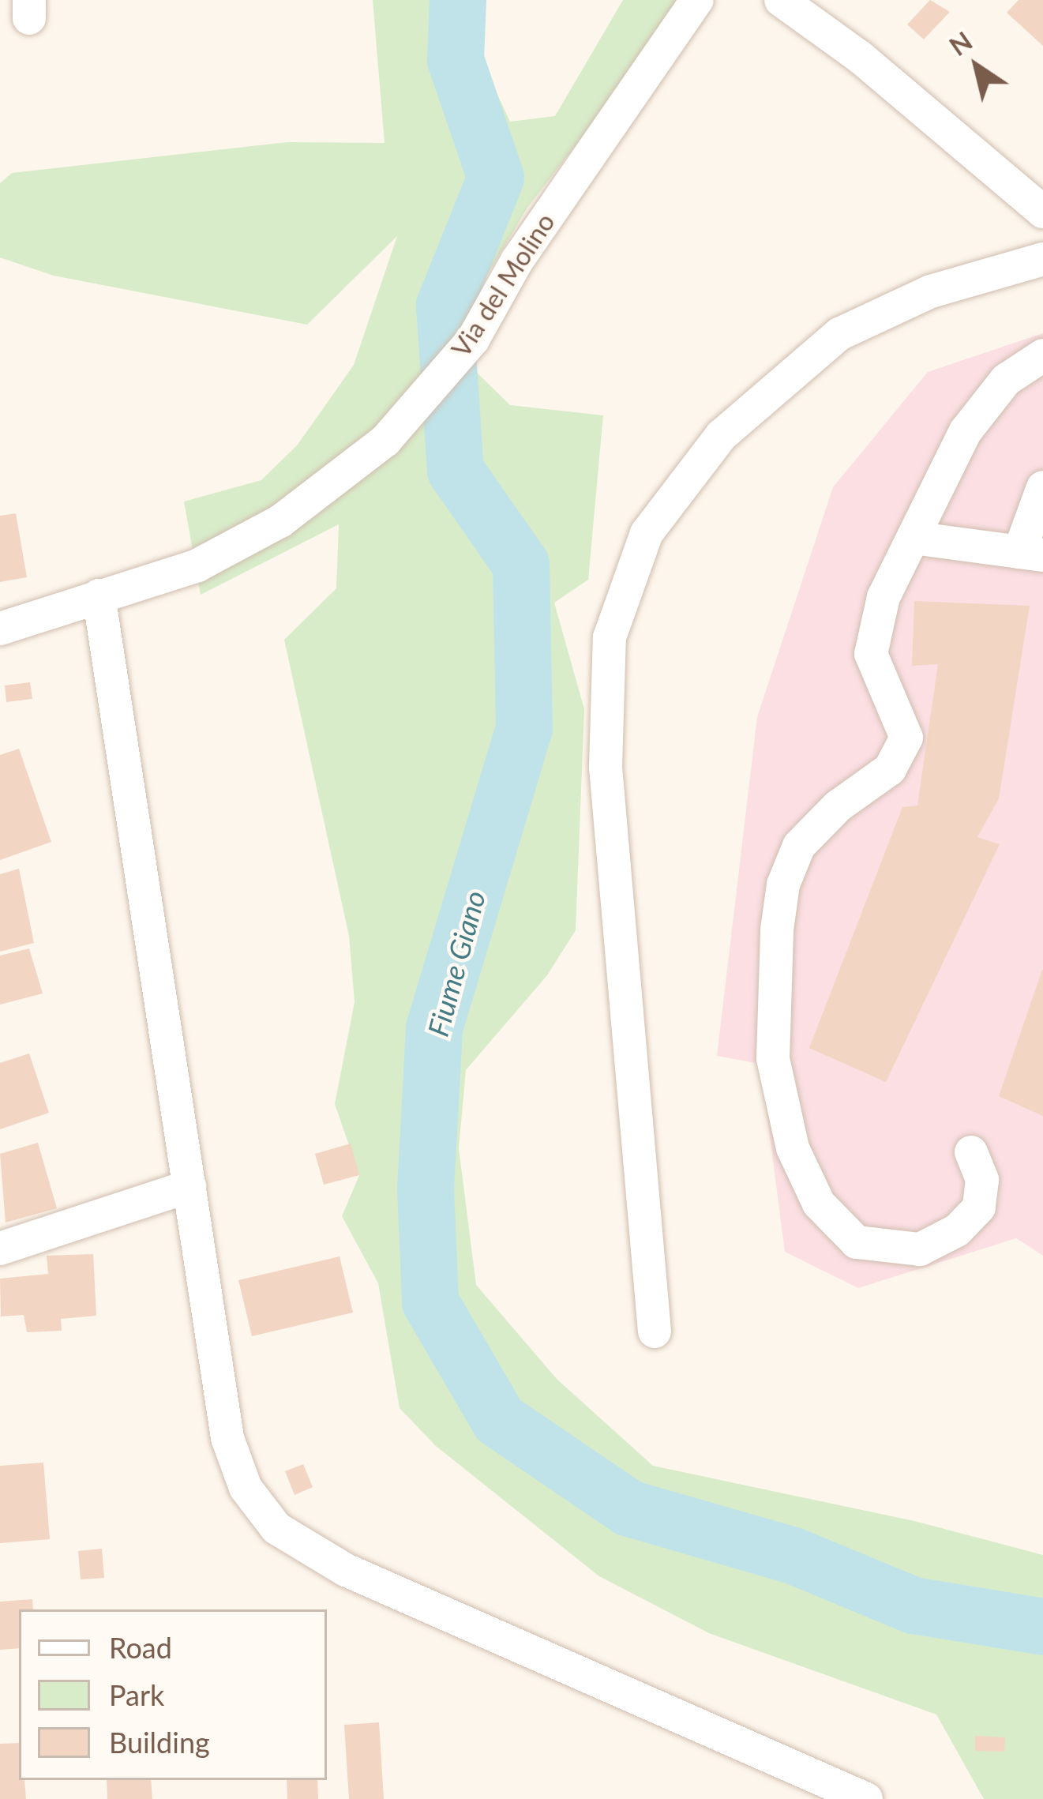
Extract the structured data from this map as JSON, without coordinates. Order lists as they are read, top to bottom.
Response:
{
  "streets": {
    "street": ["Via del Molino"]
  },
  "water": ["Fiume Giano"],
  "legend": ["Road", "Park", "Building"],
  "north": "top left"
}
